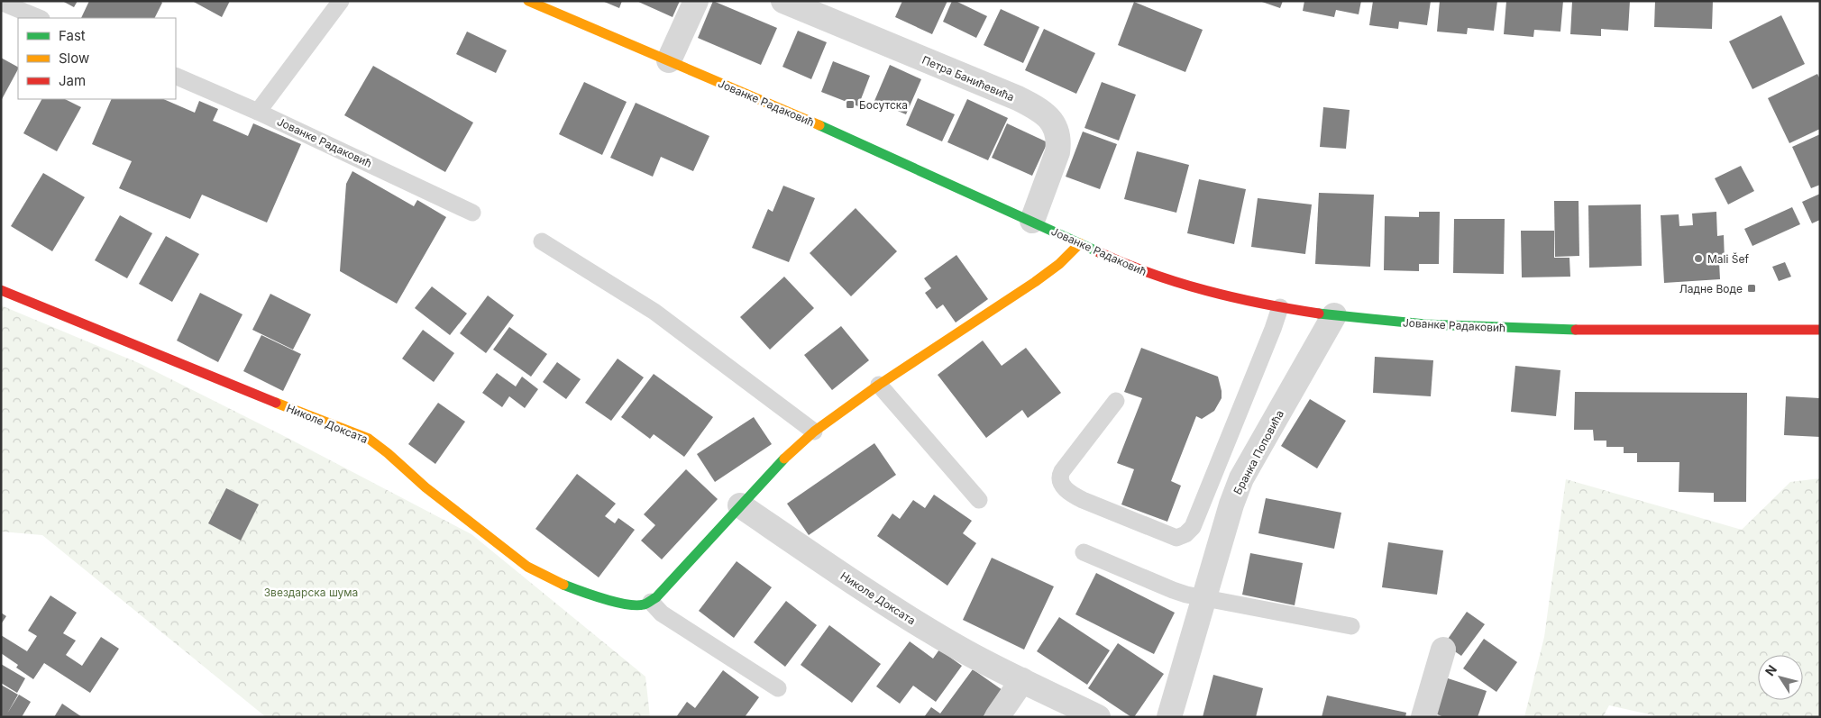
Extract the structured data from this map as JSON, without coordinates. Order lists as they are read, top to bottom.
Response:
{
  "streets": {
    "main road": ["Јованке Радаковић", "Николе Доксата"],
    "street": ["Петра Банићевића", "Бранка Поповића"]
  },
  "crossings": [
    ["Петра Банићевића", "Јованке Радаковић"],
    ["Јованке Радаковић", "Бранка Поповића"]
  ],
  "parks": ["Звездарска шума"],
  "places": {
    "transit": ["Босутска", "Ладне Воде"],
    "other": ["Mali Šef"]
  },
  "legend": ["Fast", "Slow", "Jam"],
  "north": "top left"
}
